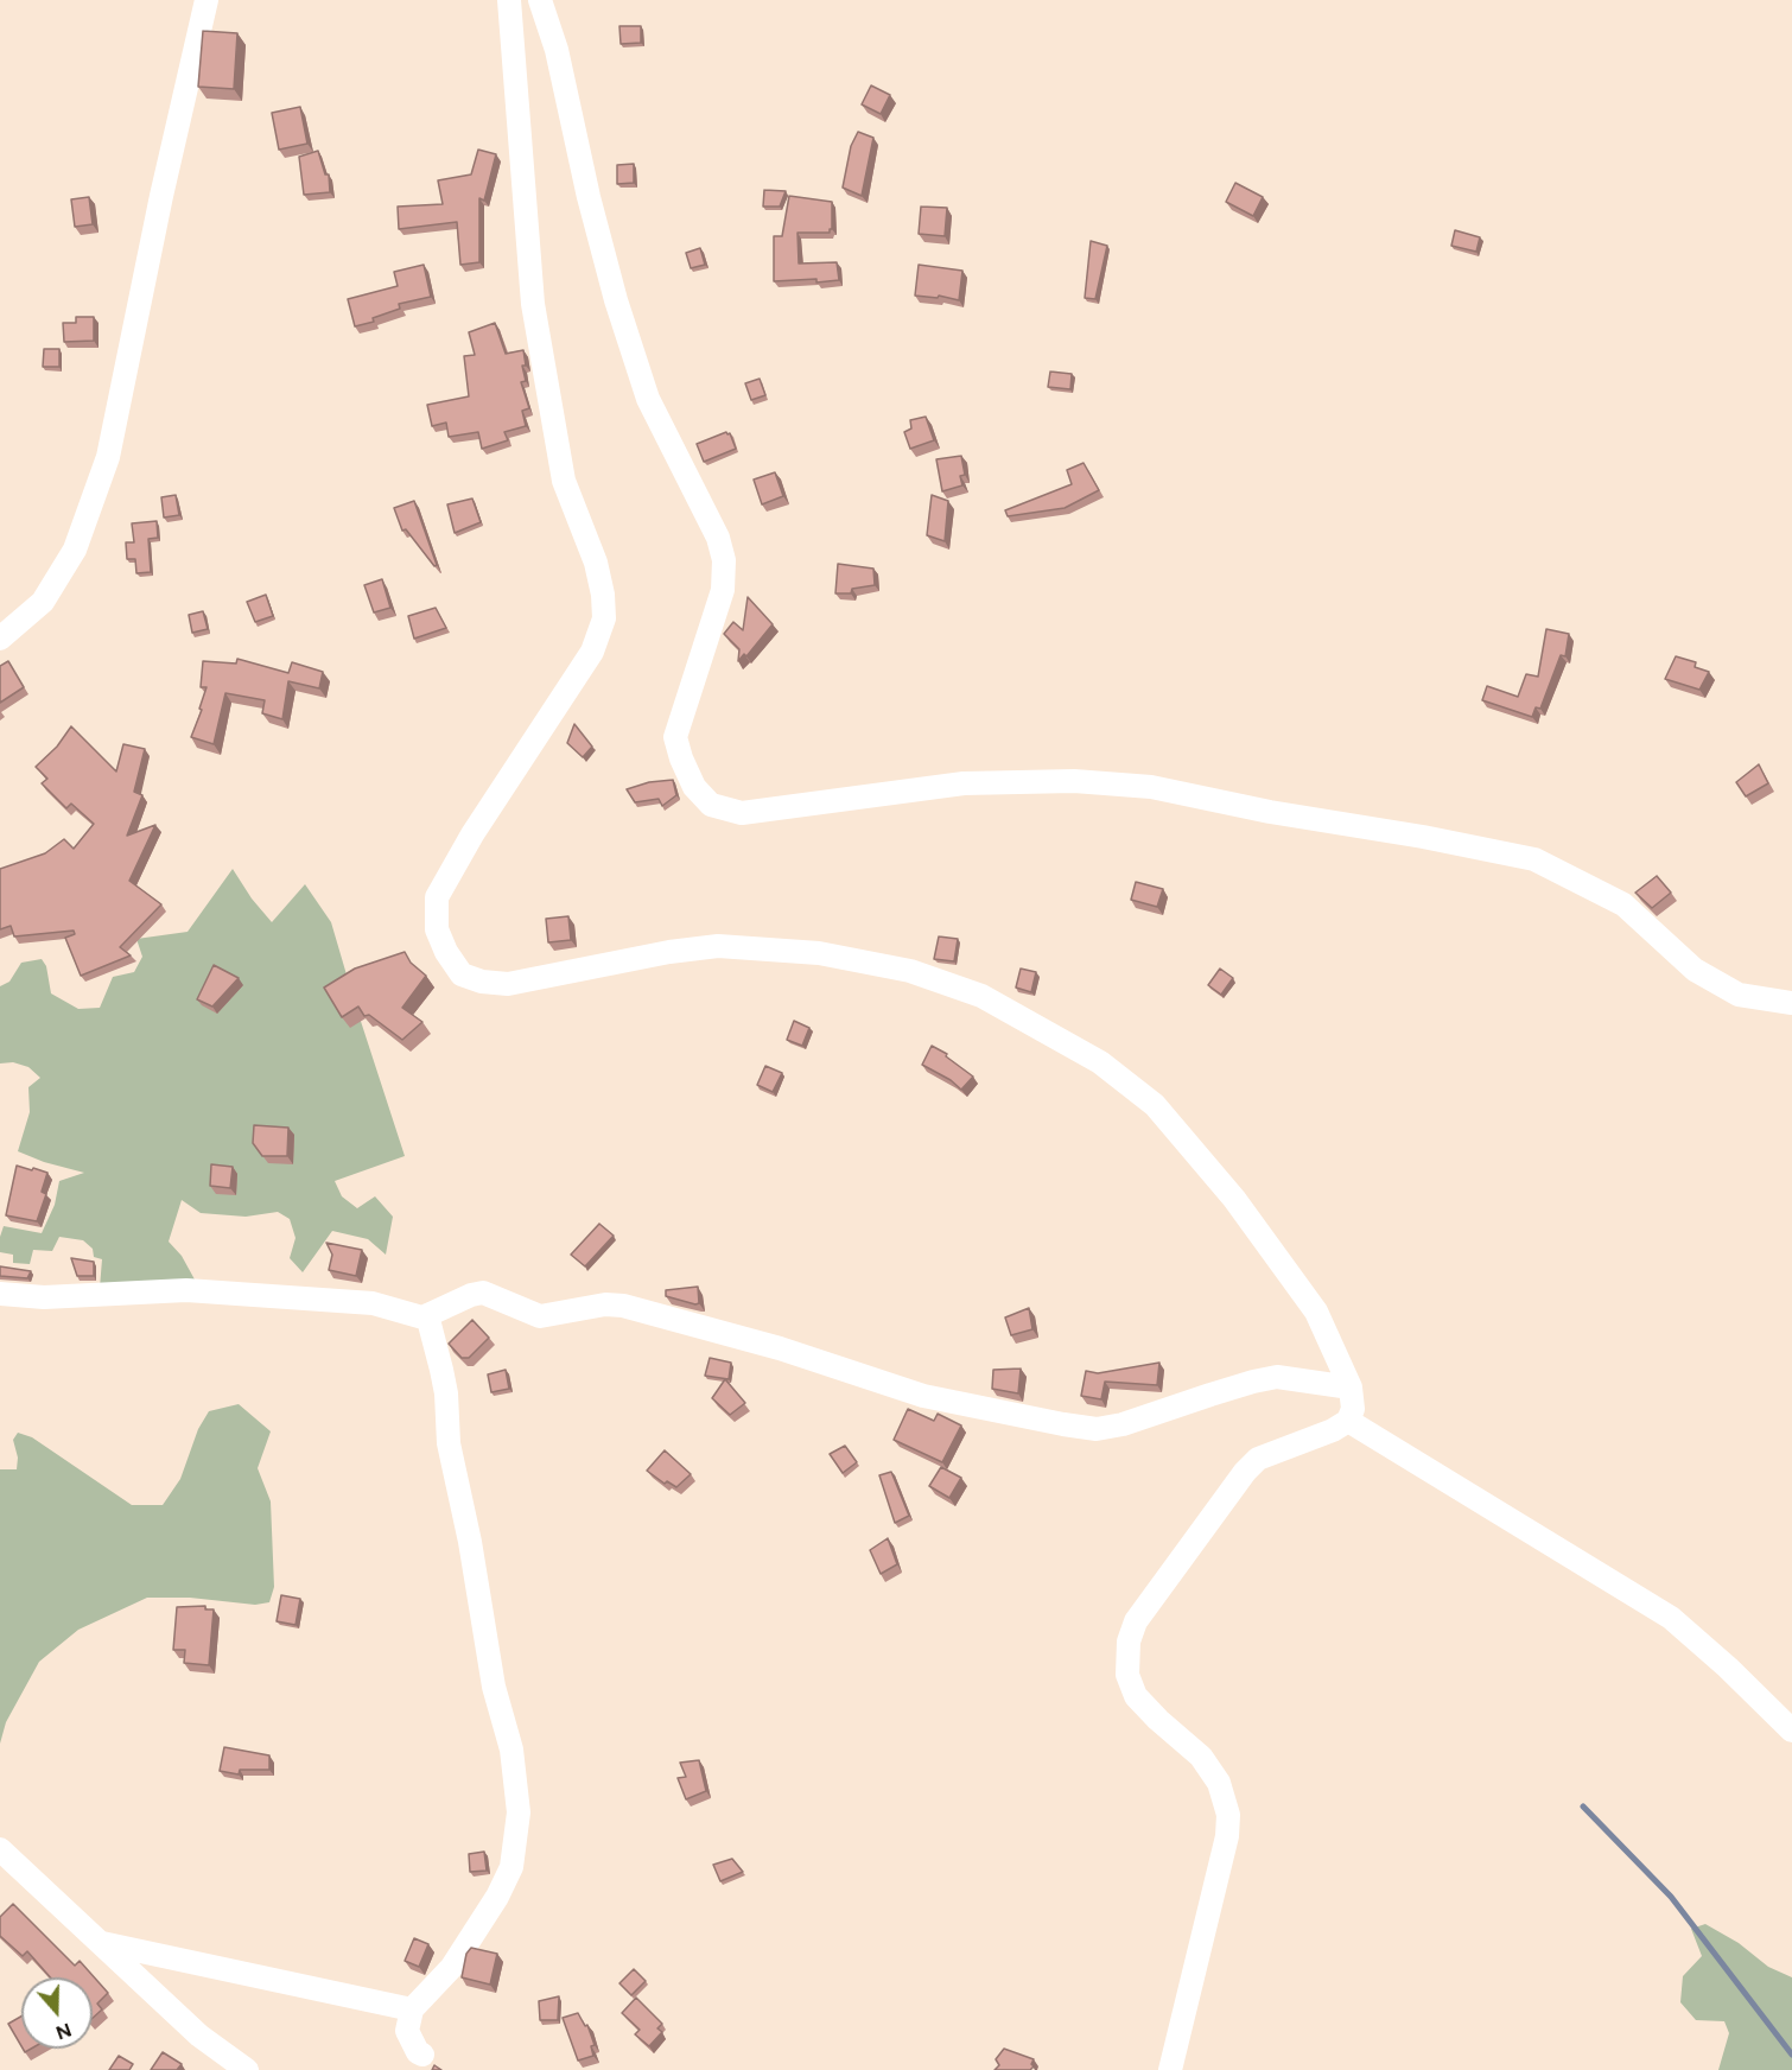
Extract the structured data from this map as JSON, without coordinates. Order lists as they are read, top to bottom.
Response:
{
  "north": "bottom"
}
